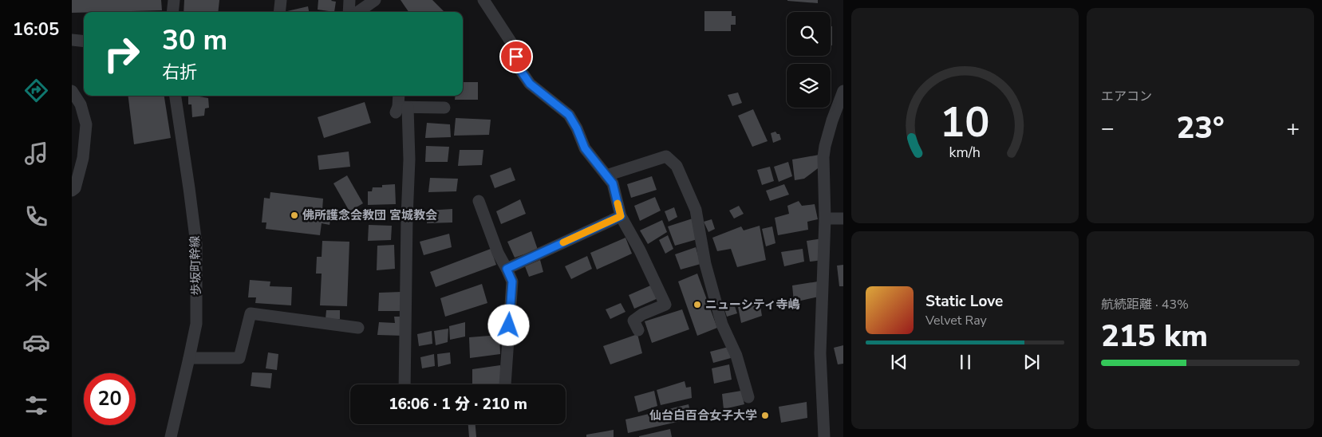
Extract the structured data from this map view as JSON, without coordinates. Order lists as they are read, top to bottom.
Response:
{
  "streets": {
    "street": ["歩坂町幹線"]
  },
  "places": ["佛所護念会教団 宮城教会", "ニューシティ寺嶋", "仙台白百合女子大学"],
  "page": {
    "tabs": "16:05",
    "tile": [
      "エアコン",
      ["航続距離 · 43%", "215 km"]
    ],
    "turn": ["30 m", "右折"],
    "heat": ["−", "23°", "+"],
    "song": ["Static Love", "Velvet Ray"],
    "limit": "20",
    "trip": "16:06 · 1 分 · 210 m",
    "gauge": ["10", "km/h"]
  }
}
